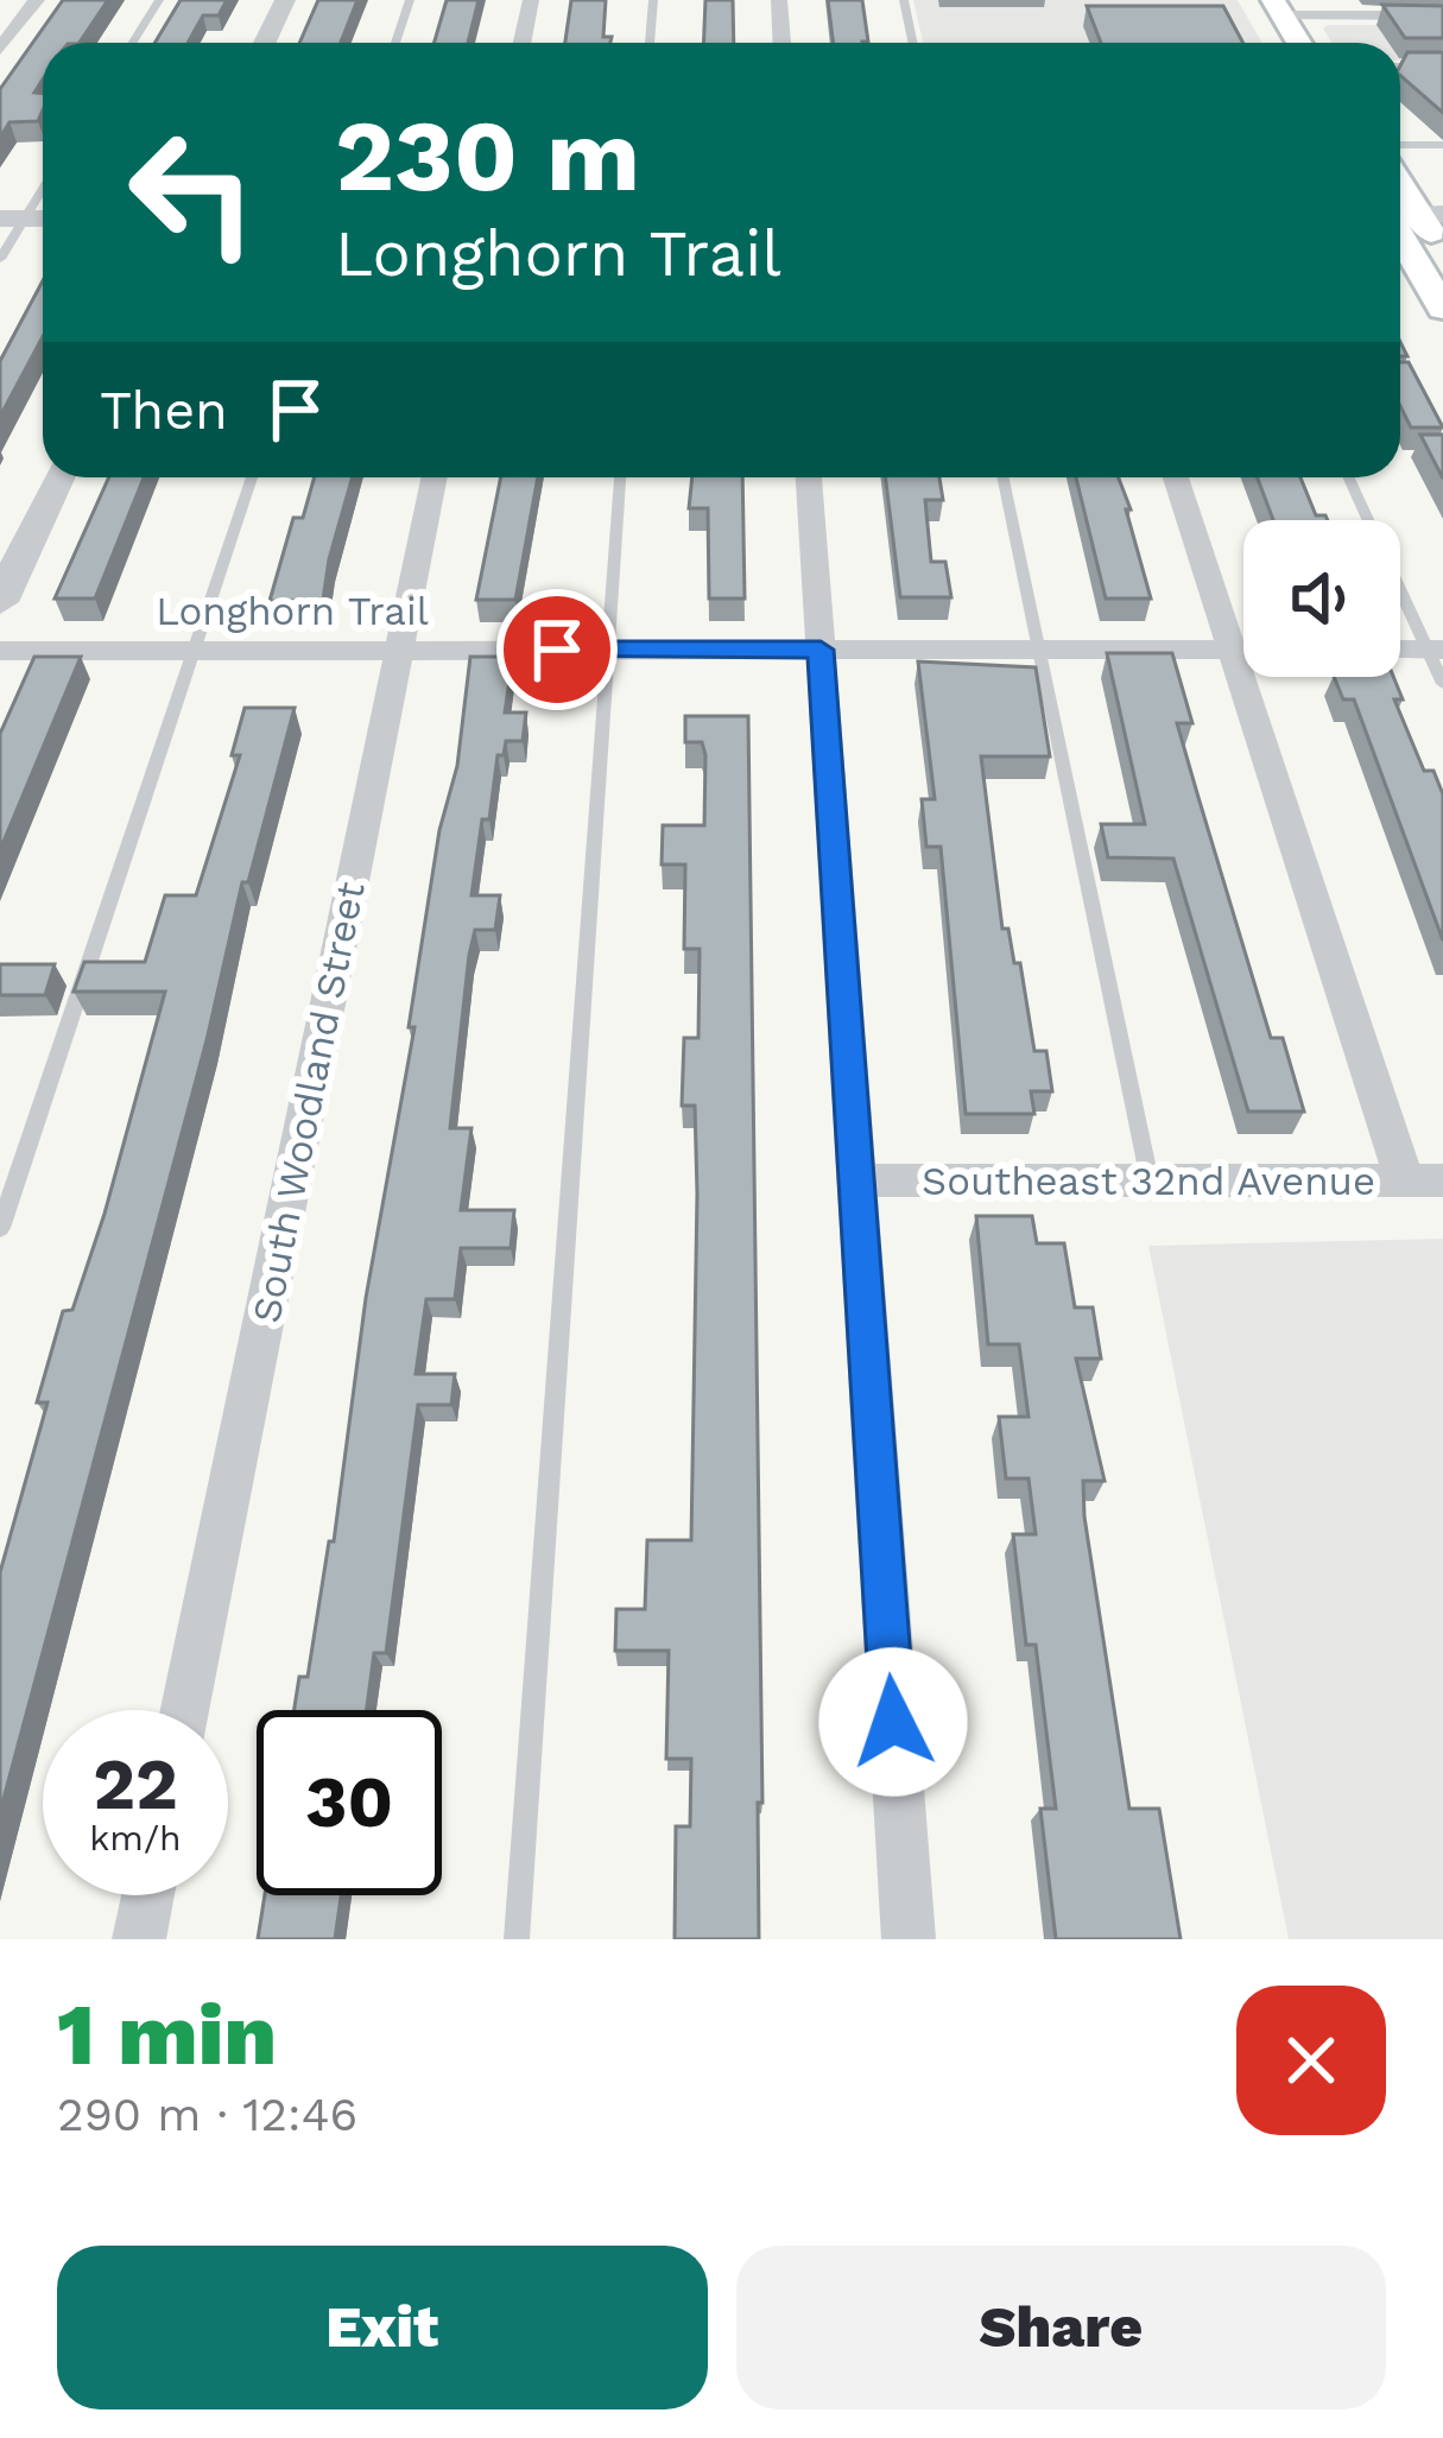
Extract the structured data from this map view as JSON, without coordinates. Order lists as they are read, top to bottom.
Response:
{
  "streets": {
    "street": ["Longhorn Trail", "South Woodland Street", "Southeast 32nd Avenue"]
  },
  "crossings": [
    ["Longhorn Trail", "South Woodland Street"]
  ],
  "page": {
    "turn": ["230 m", "Longhorn Trail"],
    "then": "Then",
    "speed": "22 km/h",
    "limit": "30",
    "heading": ["1 min", "290 m · 12:46"],
    "buttons": ["Exit", "Share"]
  }
}
